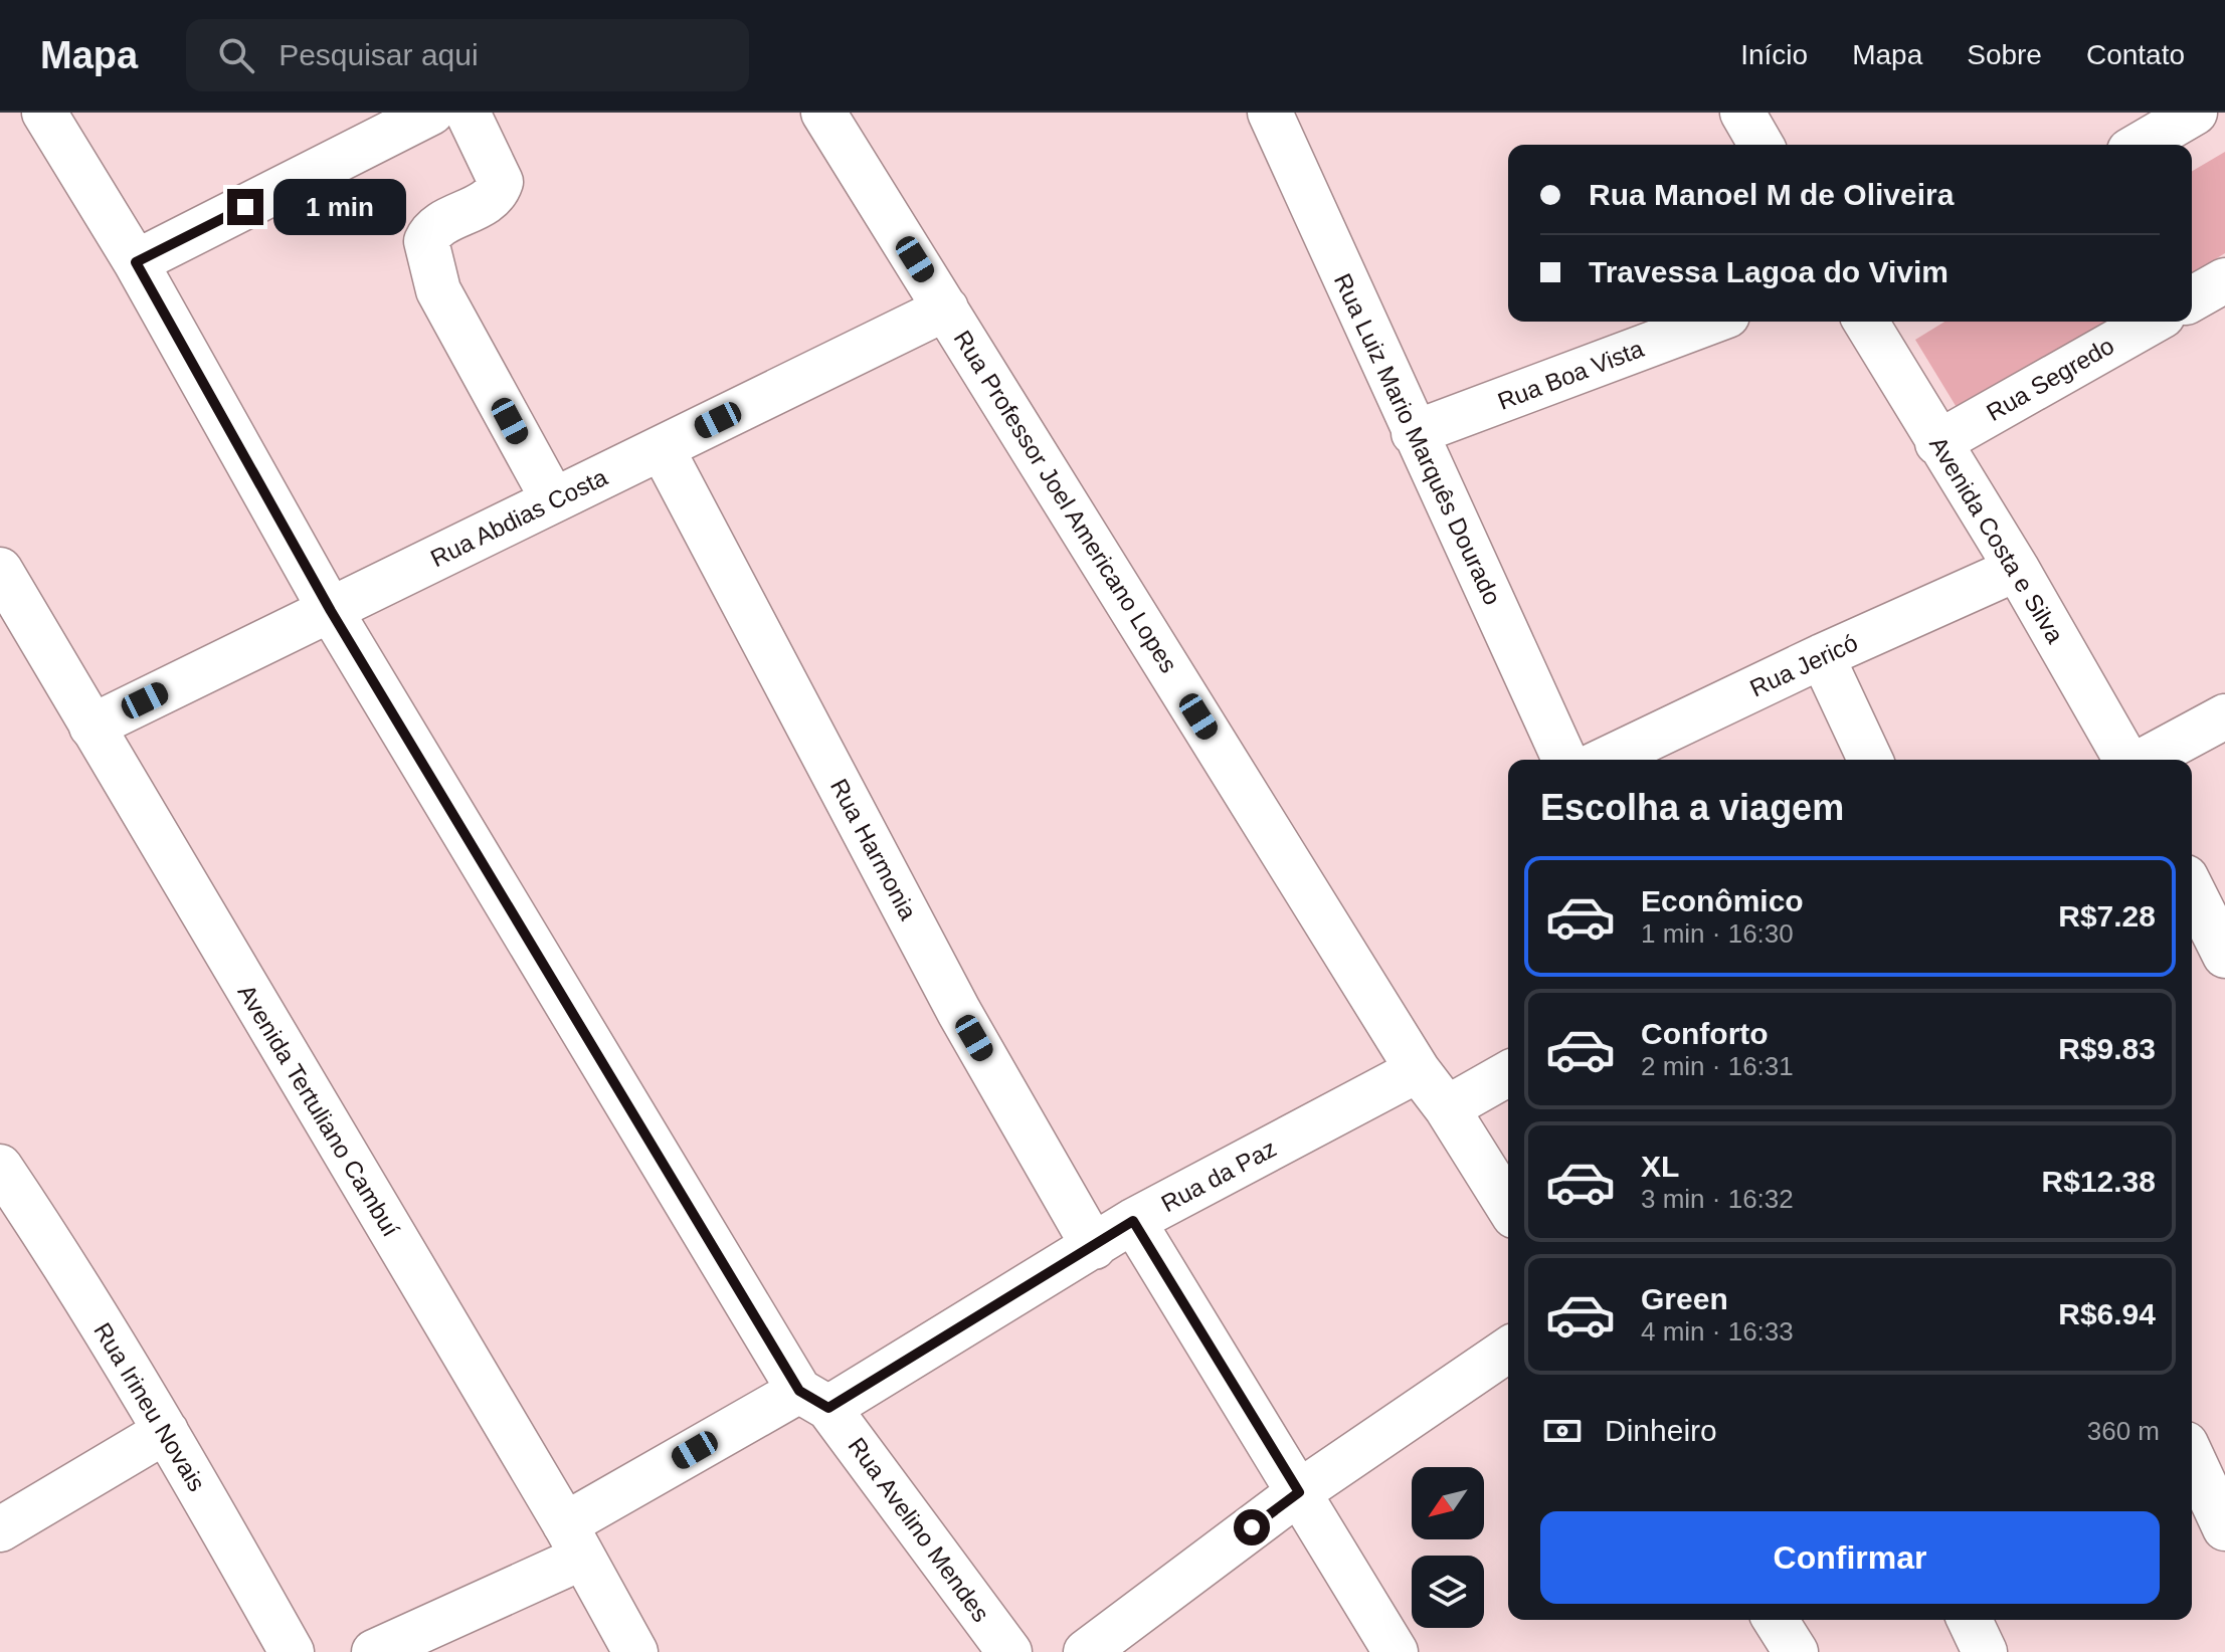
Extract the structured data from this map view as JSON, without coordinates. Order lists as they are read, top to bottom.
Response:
{
  "streets": {
    "street": [
      "Rua Boa Vista",
      "Rua Segredo",
      "Rua Luiz Mario Marquês Dourado",
      "Rua Professor Joel Americano Lopes",
      "Rua Abdias Costa",
      "Avenida Costa e Silva",
      "Rua Jericó",
      "Rua Harmonia",
      "Avenida Tertuliano Cambuí",
      "Rua da Paz",
      "Rua Irineu Novais",
      "Rua Avelino Mendes"
    ]
  },
  "crossings": [
    ["Rua Boa Vista", "Rua Luiz Mario Marquês Dourado"],
    ["Rua Segredo", "Avenida Costa e Silva"],
    ["Rua Professor Joel Americano Lopes", "Rua Abdias Costa"],
    ["Rua Professor Joel Americano Lopes", "Rua da Paz"],
    ["Rua Abdias Costa", "Rua Harmonia"],
    ["Rua Abdias Costa", "Avenida Tertuliano Cambuí"],
    ["Rua Abdias Costa", "Rua Avelino Mendes"],
    ["Avenida Costa e Silva", "Rua Jericó"],
    ["Rua Harmonia", "Rua da Paz"],
    ["Avenida Tertuliano Cambuí", "Rua da Paz"],
    ["Rua da Paz", "Rua Avelino Mendes"]
  ],
  "north": "bottom left",
  "page": {
    "header": "Mapa",
    "search": "Pesquisar aqui",
    "nav": [
      "Início",
      "Mapa",
      "Sobre",
      "Contato"
    ],
    "banner": ["Rua Manoel M de Oliveira", "Travessa Lagoa do Vivim"],
    "bubble": "1 min",
    "heading": "Escolha a viagem",
    "list": [
      {
        "name": "Econômico",
        "note": "1 min · 16:30",
        "value": "R$7.28"
      },
      {
        "name": "Conforto",
        "note": "2 min · 16:31",
        "value": "R$9.83"
      },
      {
        "name": "XL",
        "note": "3 min · 16:32",
        "value": "R$12.38"
      },
      {
        "name": "Green",
        "note": "4 min · 16:33",
        "value": "R$6.94"
      }
    ],
    "pay": ["Dinheiro", "360 m"],
    "buttons": "Confirmar"
  }
}
